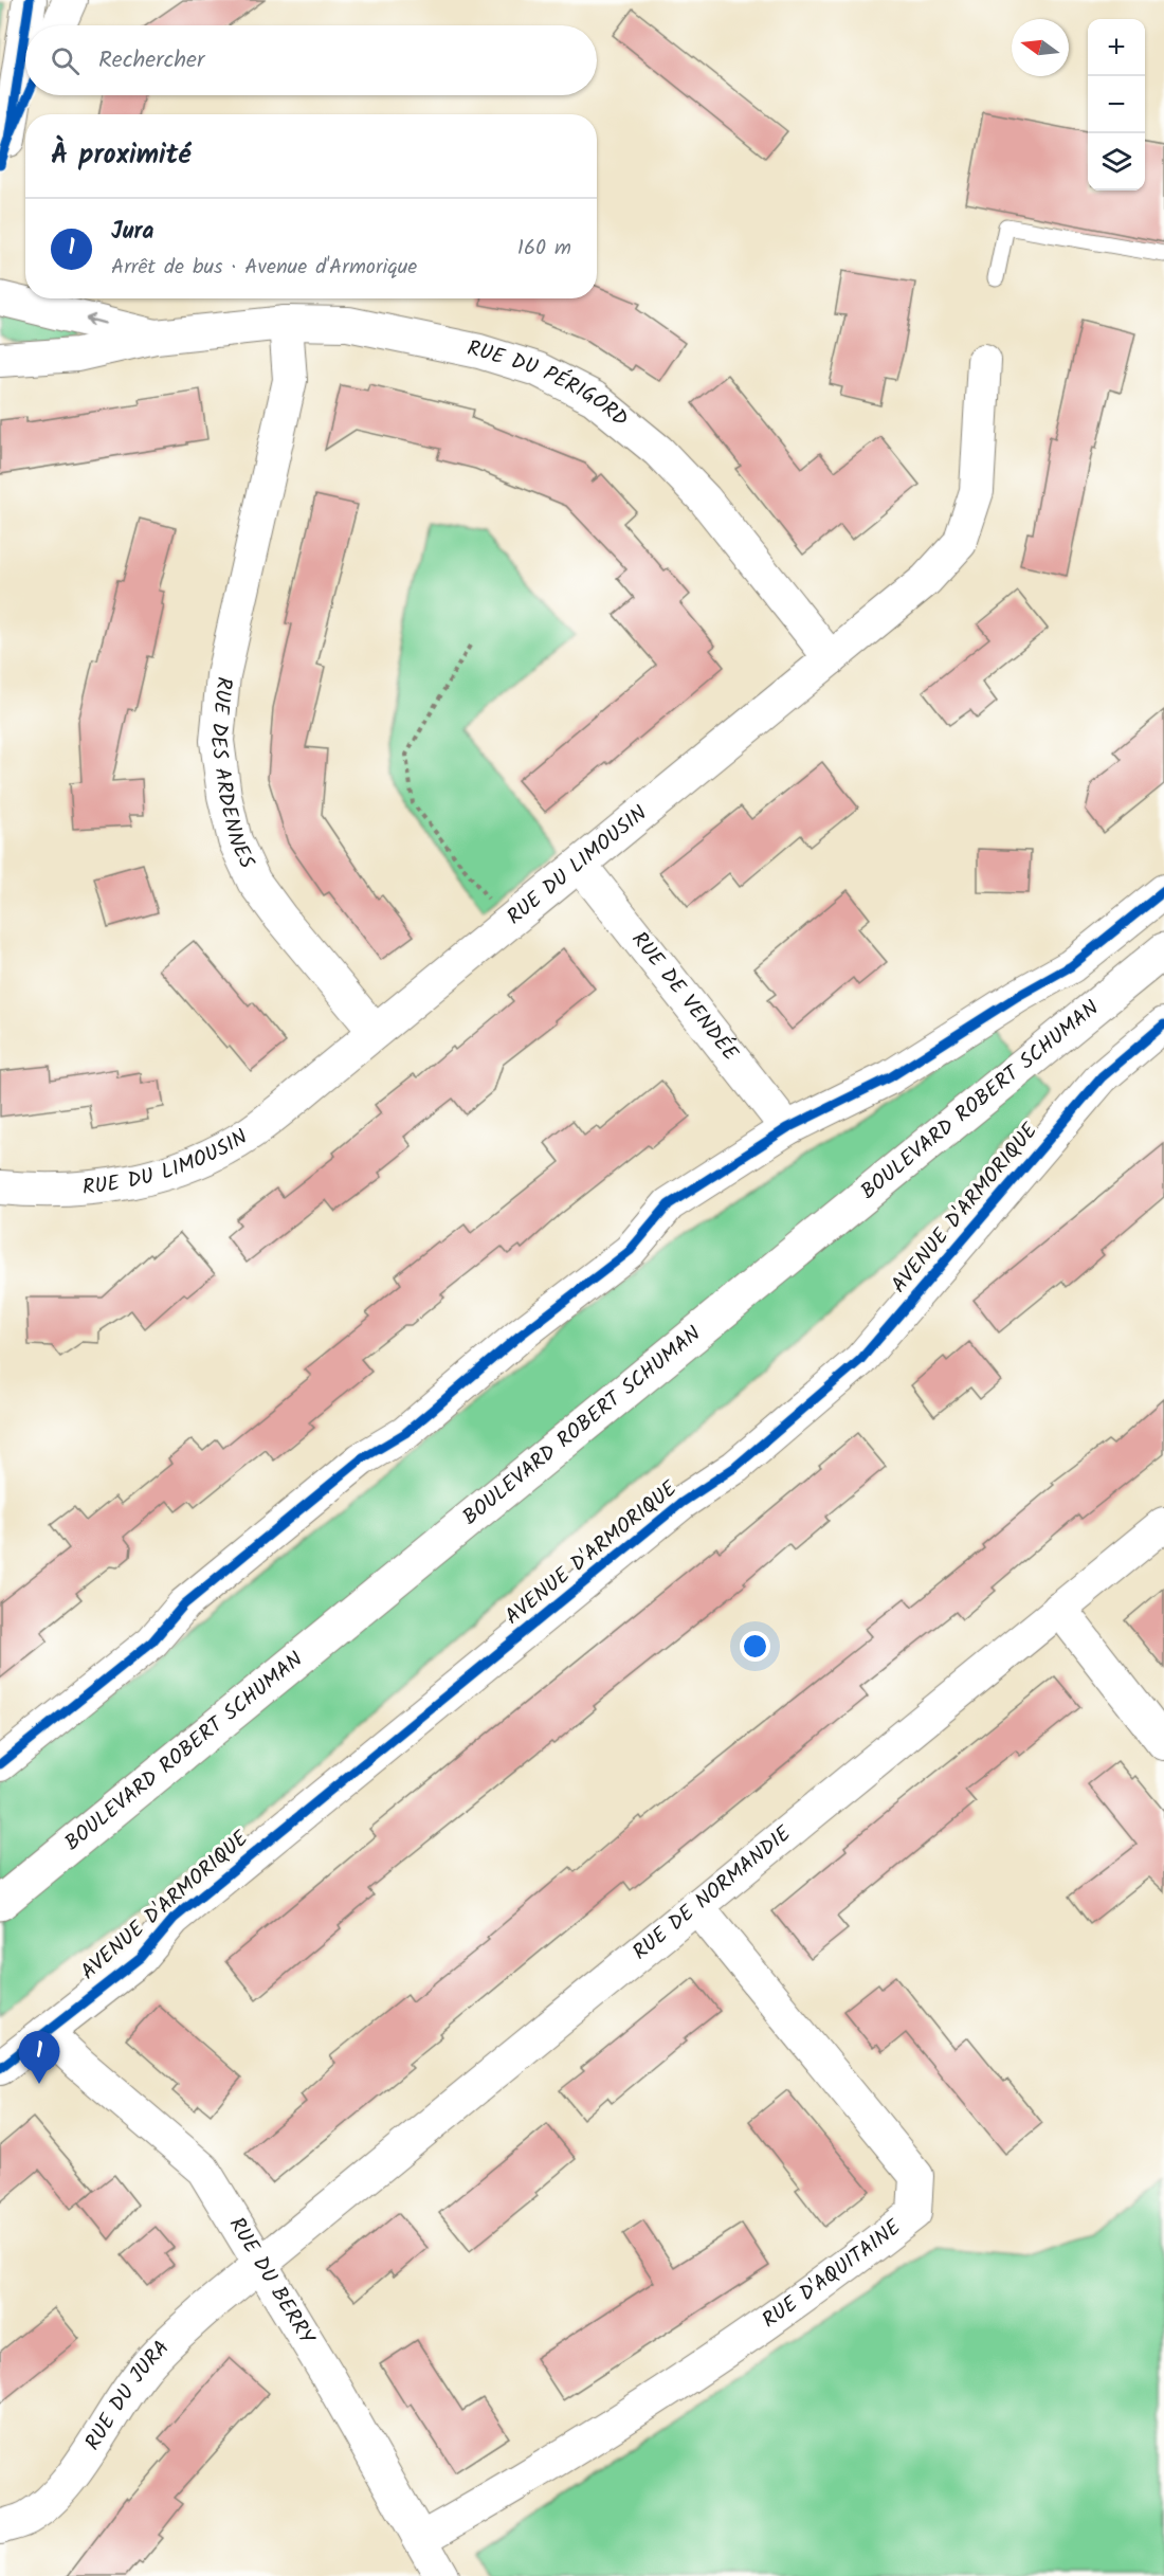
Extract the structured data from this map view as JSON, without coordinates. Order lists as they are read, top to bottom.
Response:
{
  "streets": {
    "main road": ["BOULEVARD ROBERT SCHUMAN"],
    "street": [
      "RUE DU PÉRIGORD",
      "RUE DES ARDENNES",
      "RUE DU LIMOUSIN",
      "RUE DE VENDÉE",
      "AVENUE D'ARMORIQUE",
      "RUE DE NORMANDIE",
      "RUE D'AQUITAINE",
      "RUE DU BERRY",
      "RUE DU JURA"
    ]
  },
  "crossings": [
    ["RUE DU PÉRIGORD", "RUE DES ARDENNES"],
    ["RUE DU PÉRIGORD", "RUE DU LIMOUSIN"],
    ["RUE DES ARDENNES", "RUE DU LIMOUSIN"],
    ["RUE DU LIMOUSIN", "RUE DE VENDÉE"],
    ["AVENUE D'ARMORIQUE", "RUE DU BERRY"],
    ["RUE DE NORMANDIE", "RUE D'AQUITAINE"],
    ["RUE DE NORMANDIE", "RUE DU BERRY"],
    ["RUE DE NORMANDIE", "RUE DU JURA"],
    ["RUE D'AQUITAINE", "RUE DU BERRY"],
    ["RUE DU BERRY", "RUE DU JURA"]
  ],
  "north": "left",
  "page": {
    "map_buttons": ["+", "−"],
    "search": "Rechercher",
    "heading": "À proximité",
    "list": [
      {
        "mark": "1",
        "name": "Jura",
        "note": "Arrêt de bus · Avenue d'Armorique",
        "value": "160 m"
      }
    ],
    "pins": "1"
  }
}
